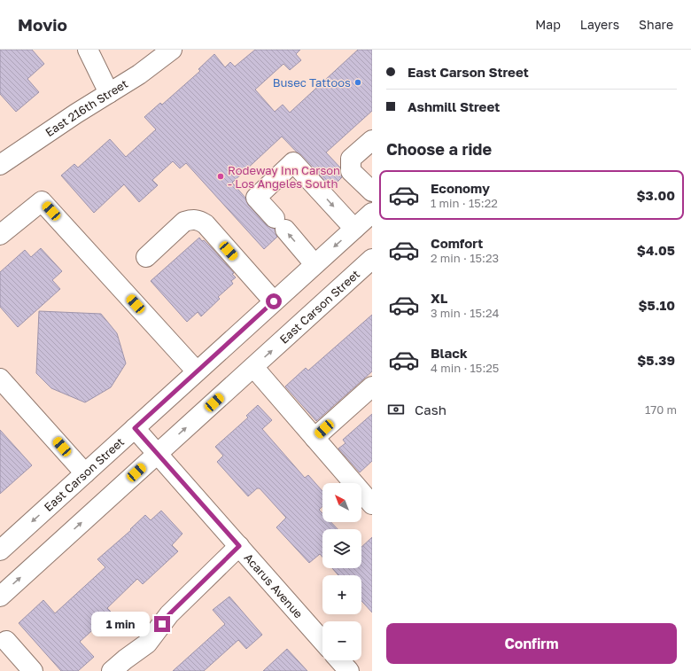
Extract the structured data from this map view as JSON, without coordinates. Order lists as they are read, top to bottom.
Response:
{
  "streets": {
    "main road": ["East 216th Street", "East Carson Street", "Acarus Avenue"]
  },
  "crossings": [
    ["East Carson Street", "Acarus Avenue"]
  ],
  "places": ["Busec Tattoos", "Rodeway Inn Carson - Los Angeles South"],
  "north": "top left",
  "page": {
    "header": "Movio",
    "nav": ["Map", "Layers", "Share"],
    "banner": ["East Carson Street", "Ashmill Street"],
    "heading": "Choose a ride",
    "list": [
      {
        "name": "Economy",
        "note": "1 min · 15:22",
        "value": "$3.00"
      },
      {
        "name": "Comfort",
        "note": "2 min · 15:23",
        "value": "$4.05"
      },
      {
        "name": "XL",
        "note": "3 min · 15:24",
        "value": "$5.10"
      },
      {
        "name": "Black",
        "note": "4 min · 15:25",
        "value": "$5.39"
      }
    ],
    "pay": ["Cash", "170 m"],
    "map_buttons": ["+", "−"],
    "bubble": "1 min",
    "buttons": "Confirm"
  }
}
